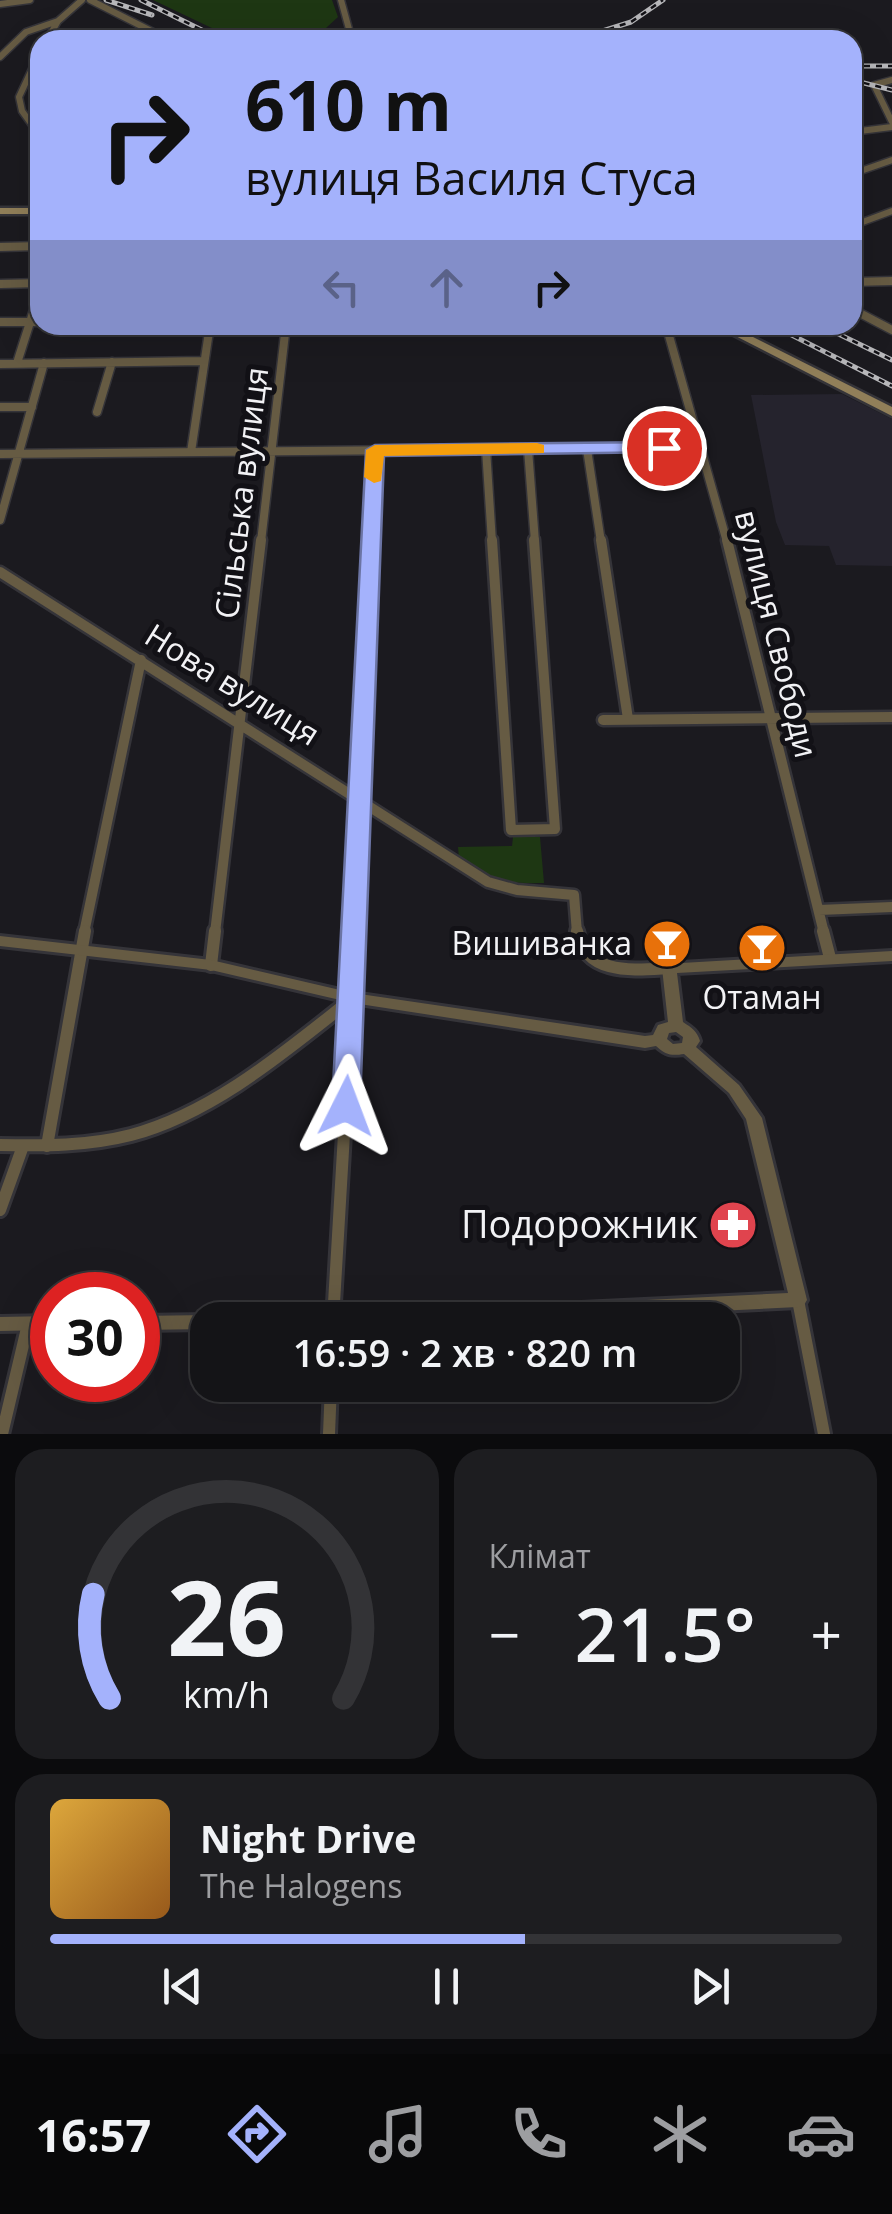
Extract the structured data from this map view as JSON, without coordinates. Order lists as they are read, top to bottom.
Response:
{
  "streets": {
    "street": ["Сільська вулиця", "вулиця Свободи", "Нова вулиця"]
  },
  "crossings": [
    ["Сільська вулиця", "Нова вулиця"],
    ["вулиця Свободи", "Нова вулиця"]
  ],
  "places": {
    "bar": ["Вишиванка", "Отаман"],
    "pharmacy": ["Подорожник"]
  },
  "page": {
    "turn": ["610 m", "вулиця Василя Стуса"],
    "limit": "30",
    "trip": "16:59 · 2 хв · 820 m",
    "tile": "Клімат",
    "heat": ["−", "21.5°", "+"],
    "song": ["Night Drive", "The Halogens"],
    "tabs": "16:57",
    "gauge": ["26", "km/h"]
  }
}
